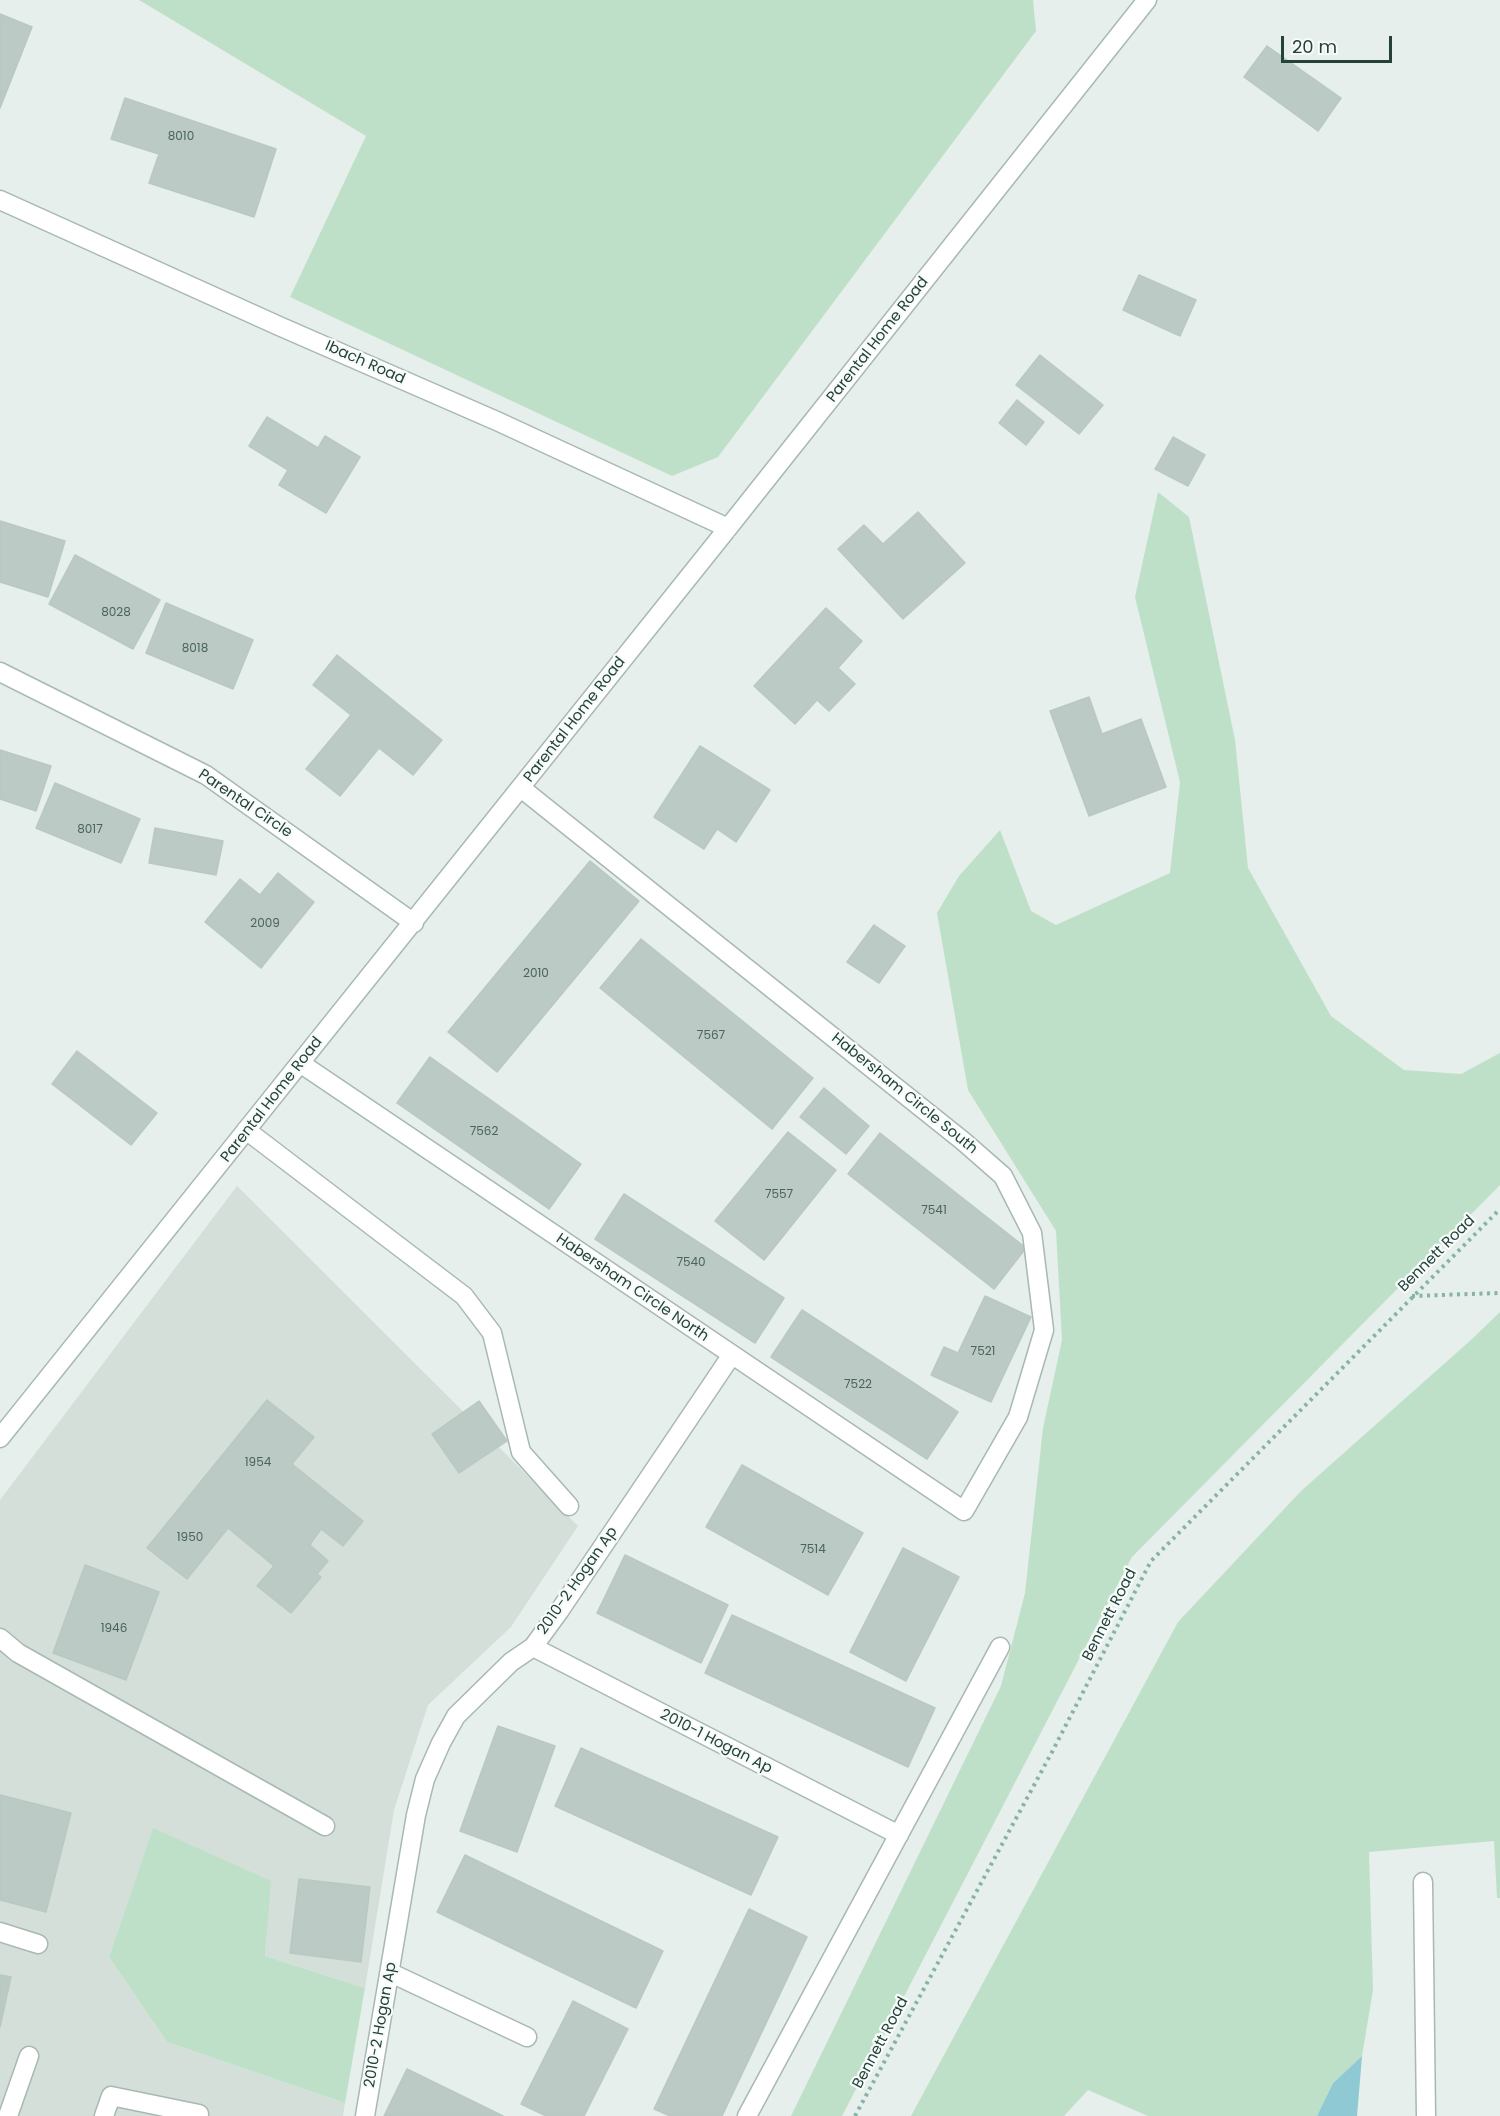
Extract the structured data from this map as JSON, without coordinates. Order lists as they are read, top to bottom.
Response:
{
  "streets": {
    "street": [
      "Parental Home Road",
      "Ibach Road",
      "Parental Circle",
      "Habersham Circle South",
      "Habersham Circle North",
      "2010-2 Hogan Ap",
      "2010-1 Hogan Ap"
    ],
    "path": ["Bennett Road"]
  },
  "crossings": [
    ["Parental Home Road", "Ibach Road"],
    ["Parental Home Road", "Parental Circle"],
    ["Parental Home Road", "Habersham Circle South"],
    ["Parental Home Road", "Habersham Circle North"],
    ["Habersham Circle South", "Habersham Circle North"],
    ["Habersham Circle North", "2010-2 Hogan Ap"],
    ["2010-2 Hogan Ap", "2010-1 Hogan Ap"]
  ],
  "house_numbers": [
    "8010",
    "8028",
    "8018",
    "8017",
    "2009",
    "2010",
    "7567",
    "7562",
    "7557",
    "7541",
    "7540",
    "7521",
    "7522",
    "1954",
    "1950",
    "7514",
    "1946"
  ],
  "scale_bar": "20 m"
}
